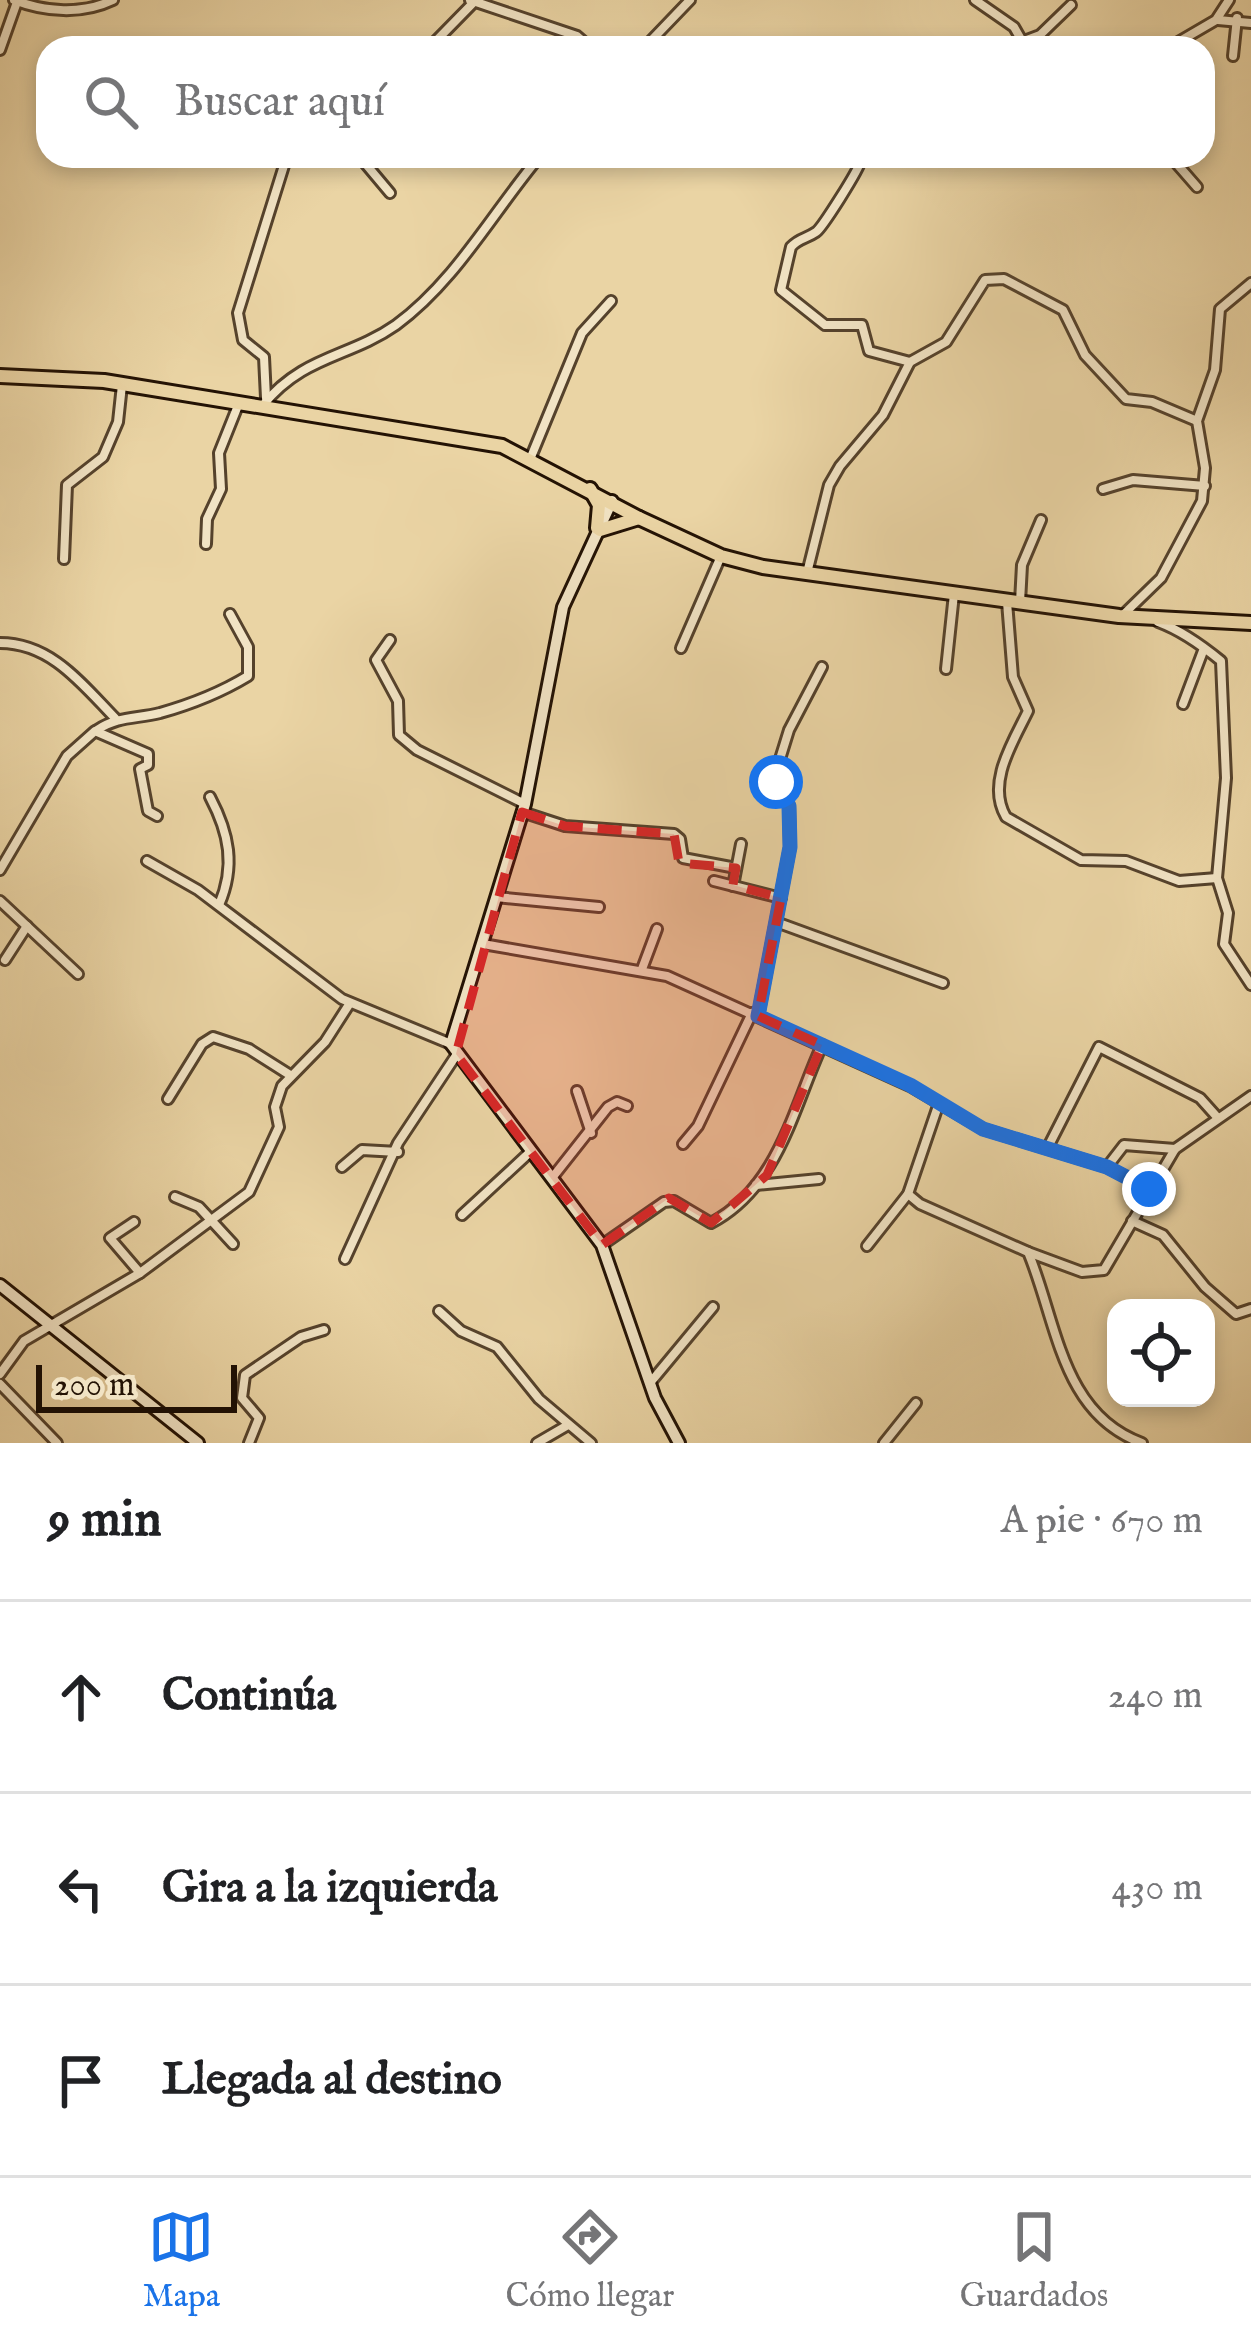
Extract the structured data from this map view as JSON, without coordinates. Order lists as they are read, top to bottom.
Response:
{
  "scale_bar": "200 m",
  "page": {
    "search": "Buscar aquí",
    "scale": "200 m",
    "heading": ["9 min", "A pie · 670 m"],
    "list": [
      ["Continúa", "240 m"],
      ["Gira a la izquierda", "430 m"],
      "Llegada al destino"
    ],
    "nav": ["Mapa", "Cómo llegar", "Guardados"]
  }
}
